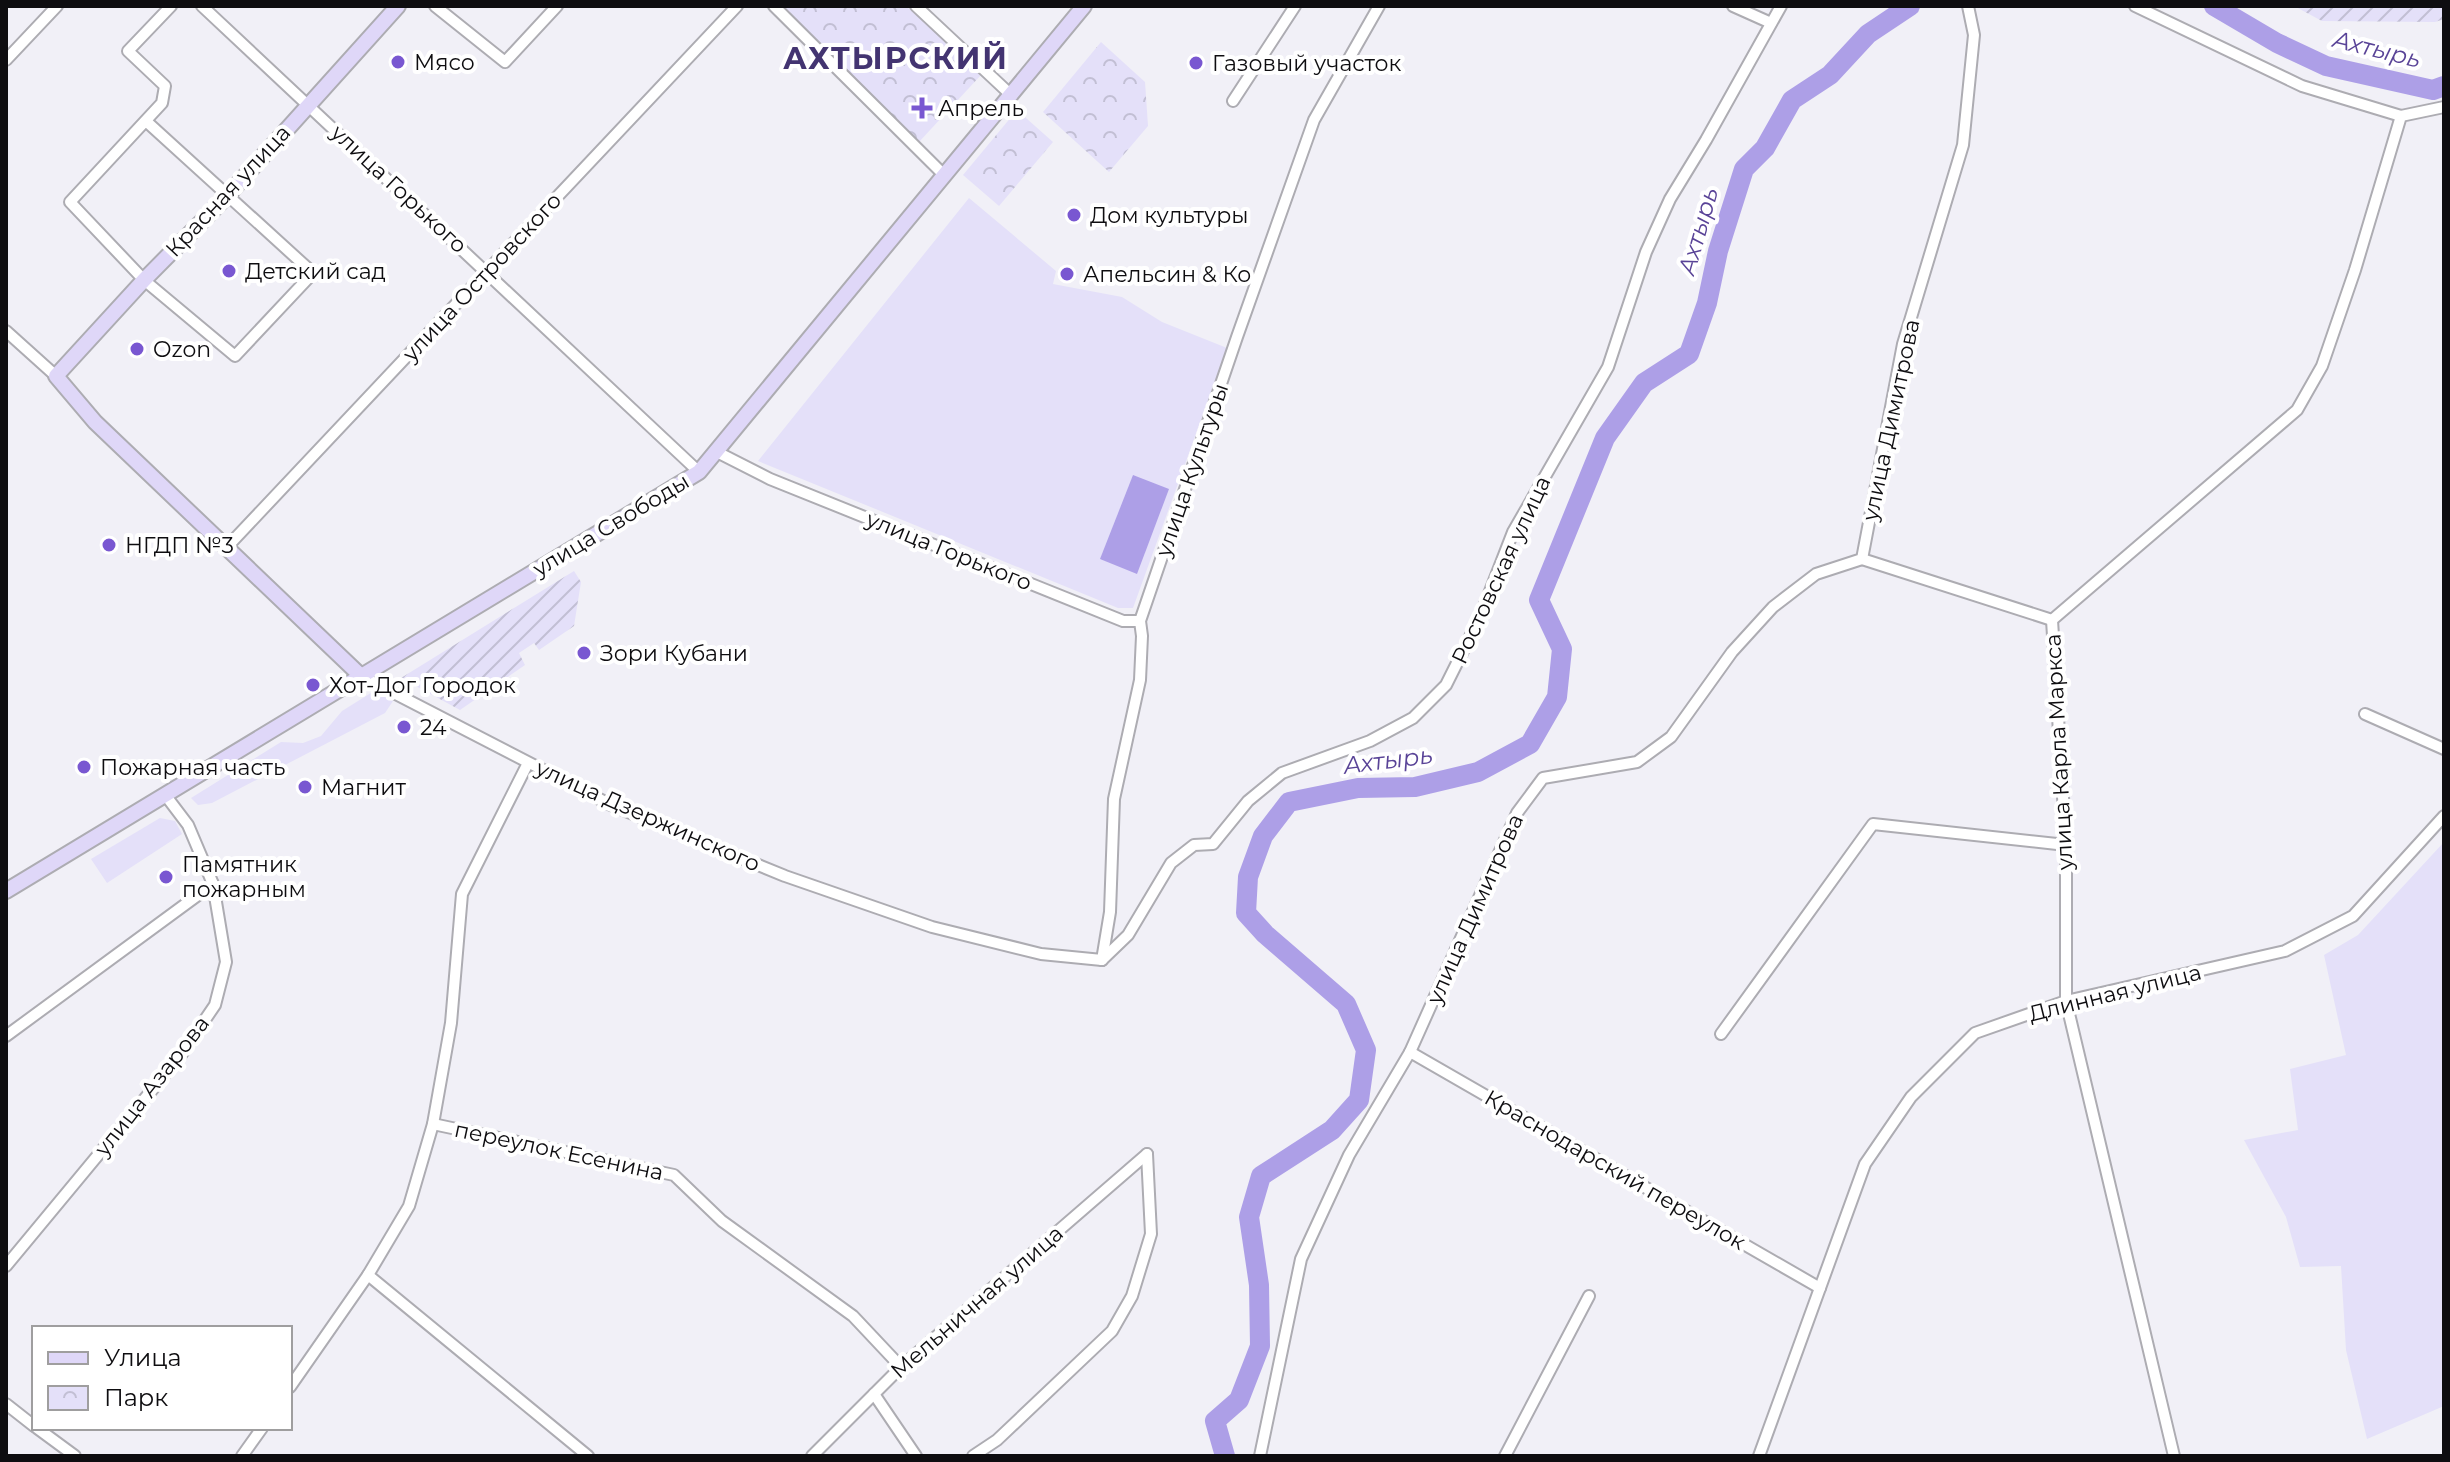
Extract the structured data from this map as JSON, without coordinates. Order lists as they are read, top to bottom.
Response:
{
  "streets": {
    "street": [
      "улица Горького",
      "Красная улица",
      "улица Островского",
      "улица Димитрова",
      "улица Культуры",
      "улица Свободы",
      "Ростовская улица",
      "улица Карла Маркса",
      "улица Дзержинского",
      "Длинная улица",
      "улица Азарова",
      "переулок Есенина",
      "Краснодарский переулок",
      "Мельничная улица"
    ]
  },
  "crossings": [
    ["улица Горького", "Красная улица"],
    ["улица Горького", "улица Островского"],
    ["улица Горького", "улица Культуры"],
    ["улица Горького", "улица Свободы"],
    ["Красная улица", "улица Дзержинского"],
    ["улица Островского", "улица Дзержинского"],
    ["улица Димитрова", "Краснодарский переулок"],
    ["улица Культуры", "Ростовская улица"],
    ["улица Культуры", "улица Дзержинского"],
    ["улица Свободы", "улица Дзержинского"],
    ["улица Свободы", "улица Азарова"],
    ["Ростовская улица", "улица Дзержинского"],
    ["улица Карла Маркса", "Длинная улица"],
    ["Длинная улица", "Краснодарский переулок"],
    ["переулок Есенина", "Мельничная улица"]
  ],
  "districts": ["АХТЫРСКИЙ"],
  "water": ["Ахтырь"],
  "places": {
    "other": [
      "Мясо",
      "Газовый участок",
      "Дом культуры",
      "Детский сад",
      "Апельсин & Ко",
      "Ozon",
      "НГДП №3",
      "Зори Кубани",
      "Хот-Дог Городок",
      "24",
      "Пожарная часть",
      "Магнит",
      "Памятник пожарным"
    ],
    "health": ["Апрель"]
  },
  "legend": ["Улица", "Парк"]
}
